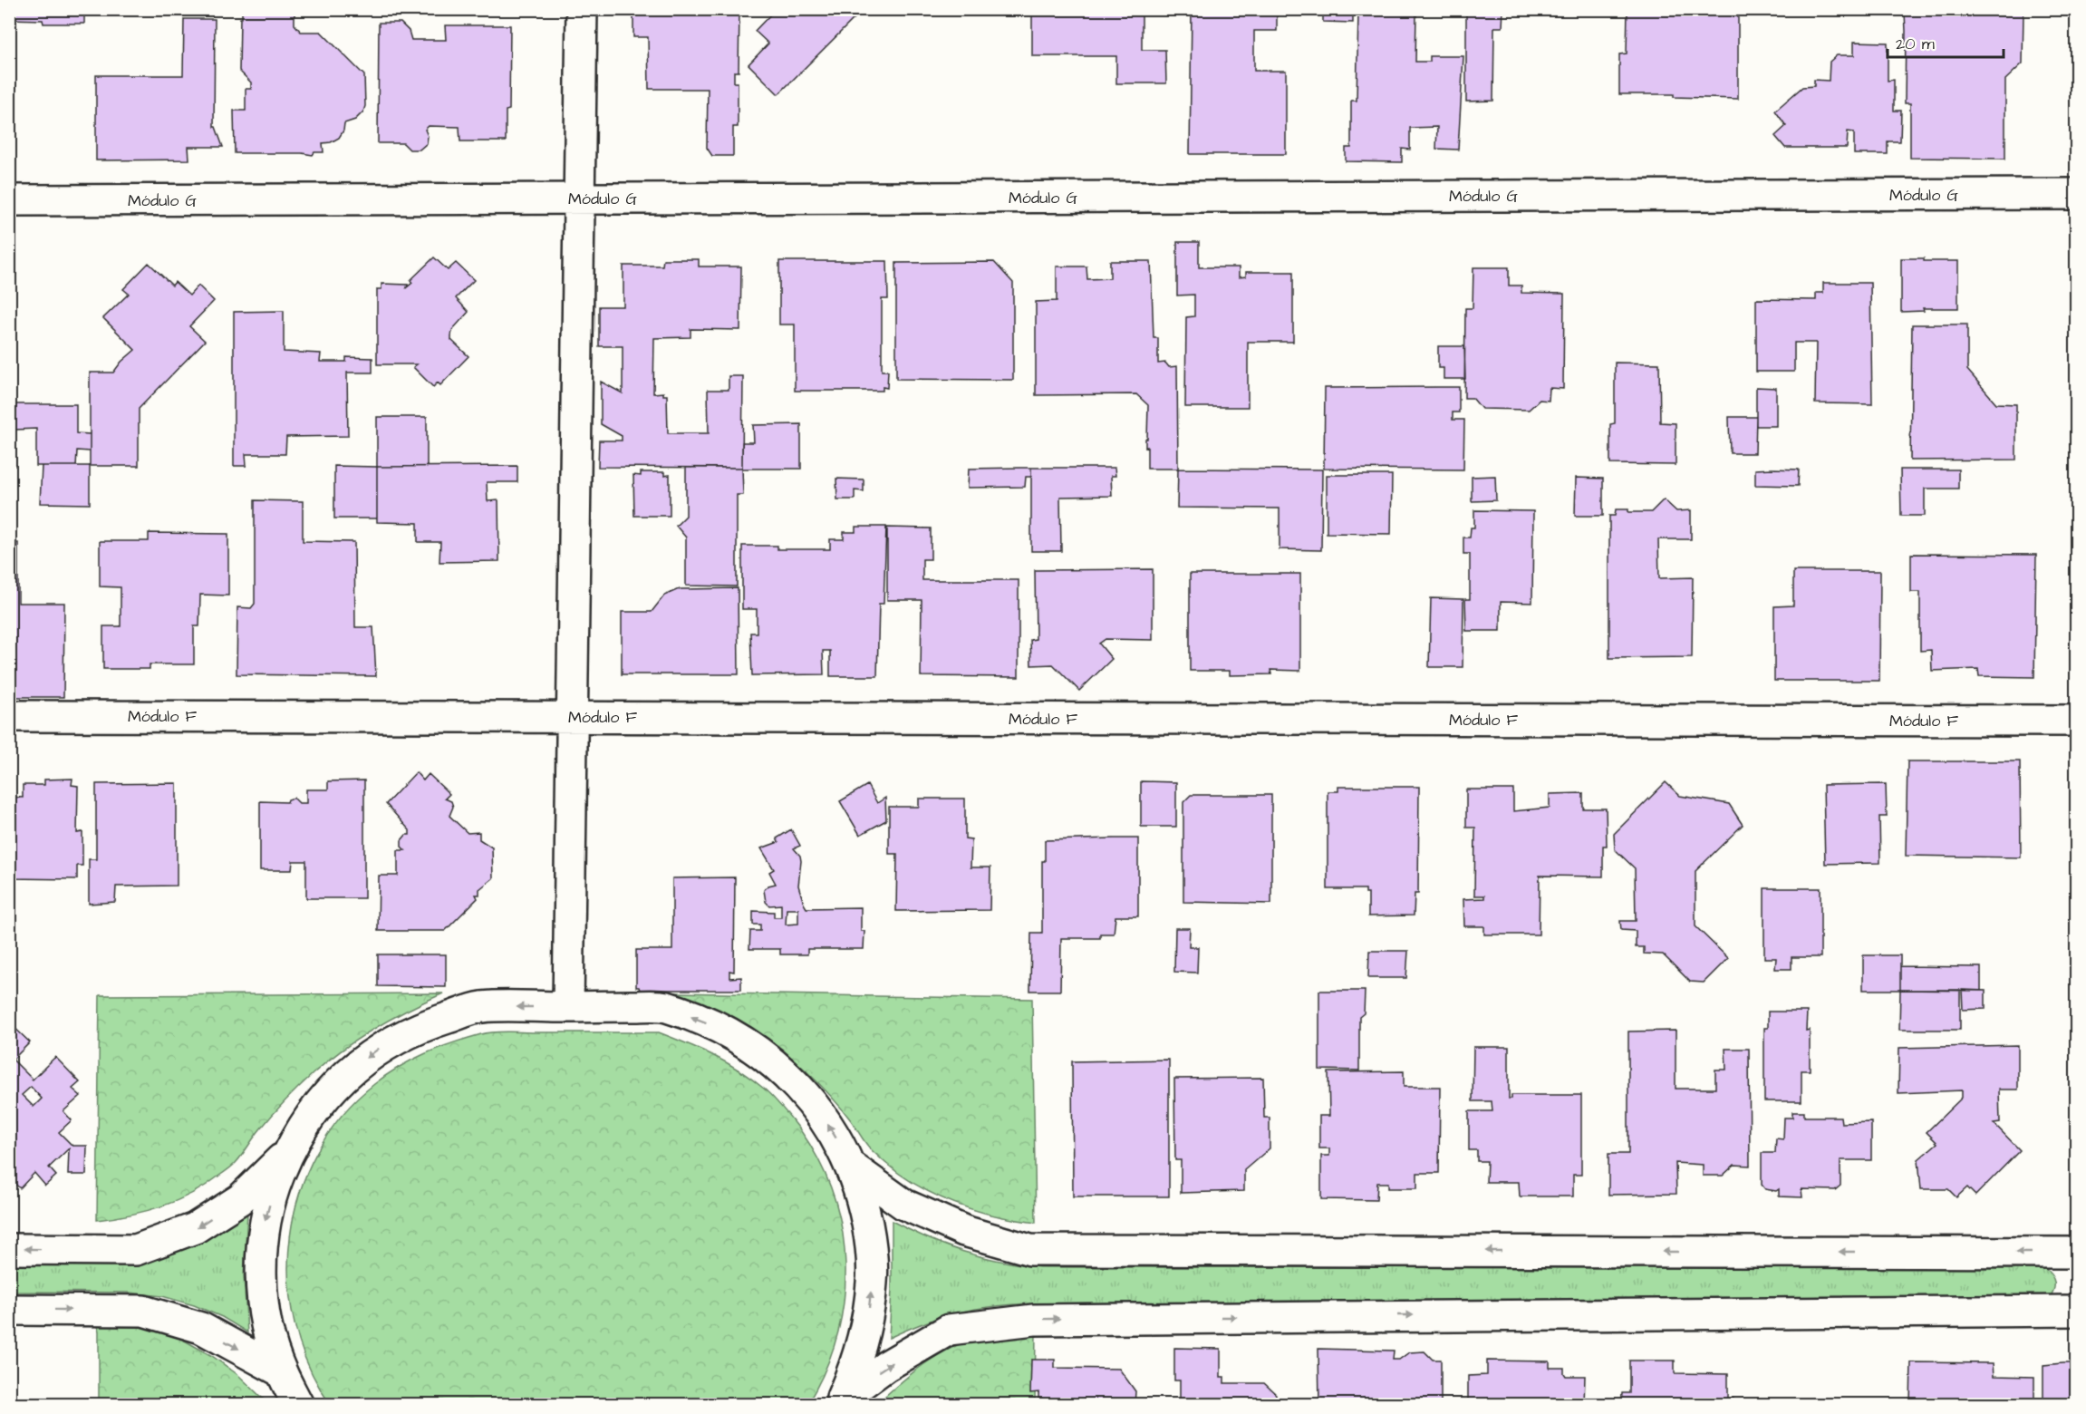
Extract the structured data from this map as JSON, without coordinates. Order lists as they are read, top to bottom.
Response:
{
  "streets": {
    "street": ["Módulo G", "Módulo F"]
  },
  "scale_bar": "20 m"
}
